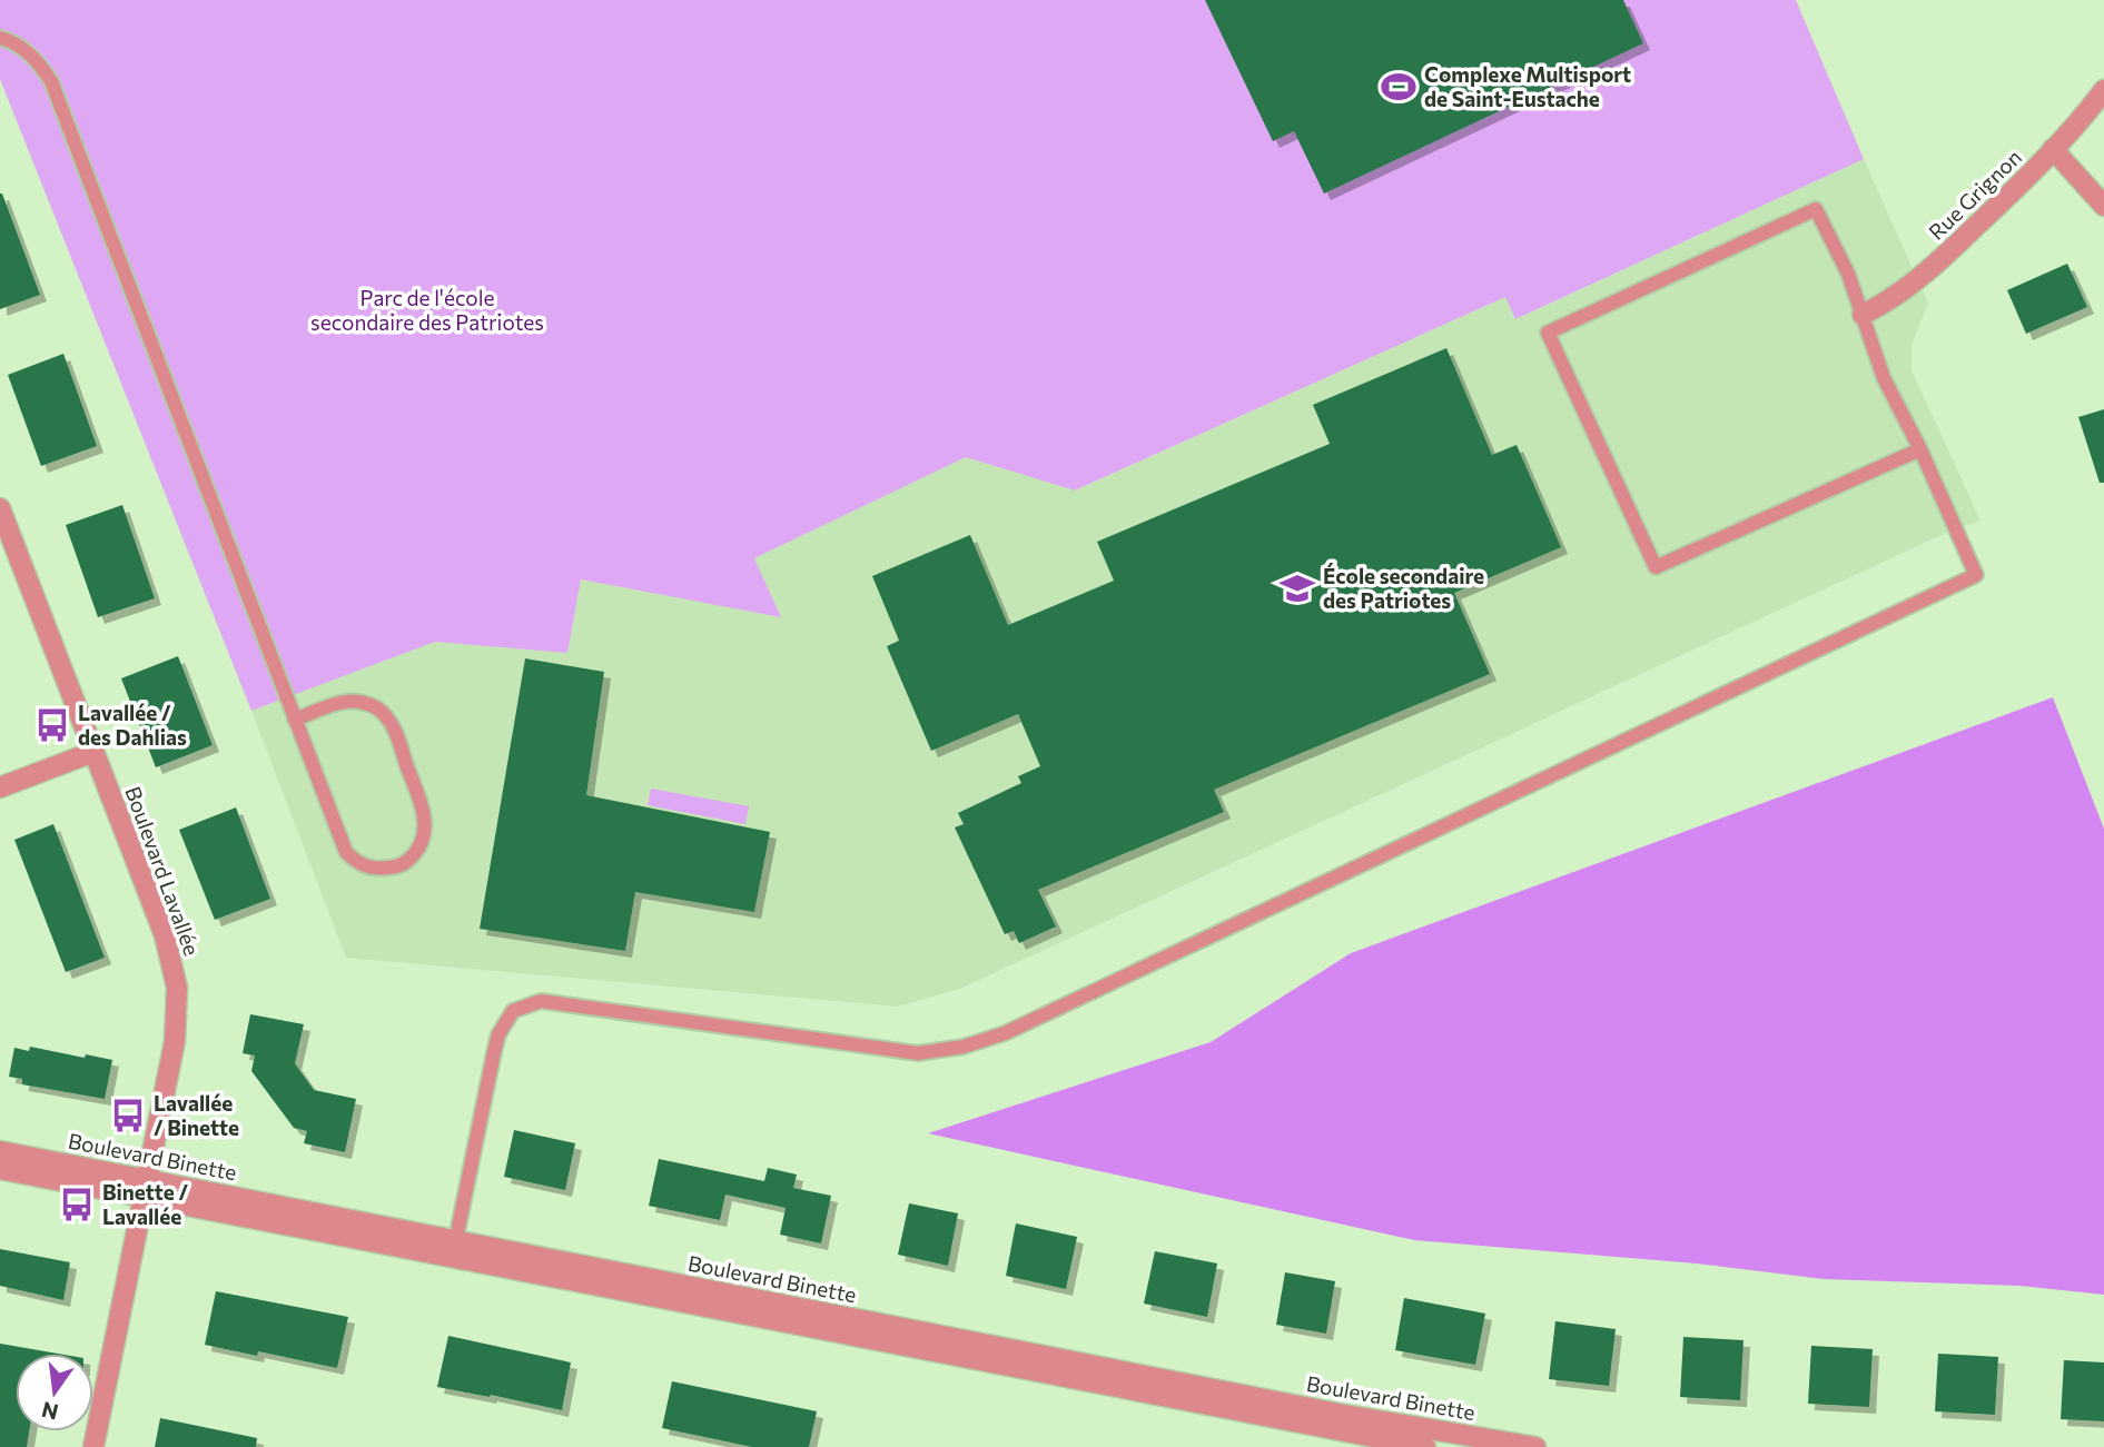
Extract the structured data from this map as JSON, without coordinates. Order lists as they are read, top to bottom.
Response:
{
  "streets": {
    "street": ["Rue Grignon", "Boulevard Lavallée", "Boulevard Binette"]
  },
  "crossings": [
    ["Boulevard Lavallée", "Boulevard Binette"]
  ],
  "parks": ["Parc de l'école secondaire des Patriotes"],
  "places": {
    "sports": ["Complexe Multisport de Saint-Eustache"],
    "school or university": ["École secondaire des Patriotes"],
    "bus stop": ["Lavallée / des Dahlias", "Lavallée / Binette", "Binette / Lavallée"]
  },
  "north": "bottom"
}
